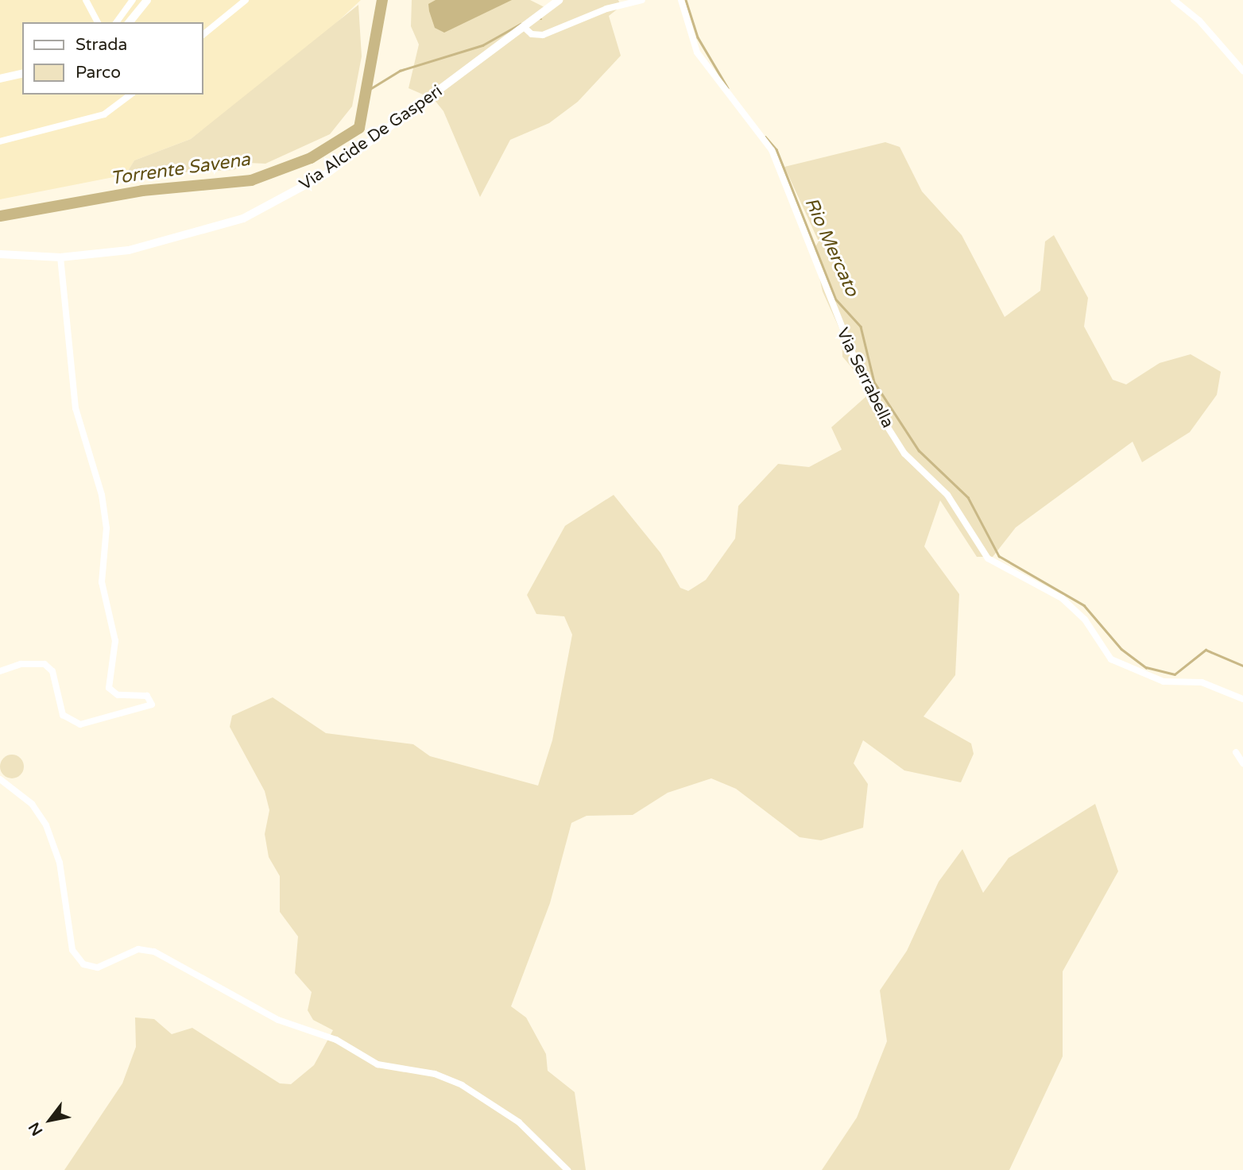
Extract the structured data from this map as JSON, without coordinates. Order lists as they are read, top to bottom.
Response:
{
  "streets": {
    "main road": ["Via Alcide De Gasperi"],
    "street": ["Via Serrabella"]
  },
  "water": ["Torrente Savena", "Rio Mercato"],
  "legend": ["Strada", "Parco"],
  "north": "bottom left"
}
